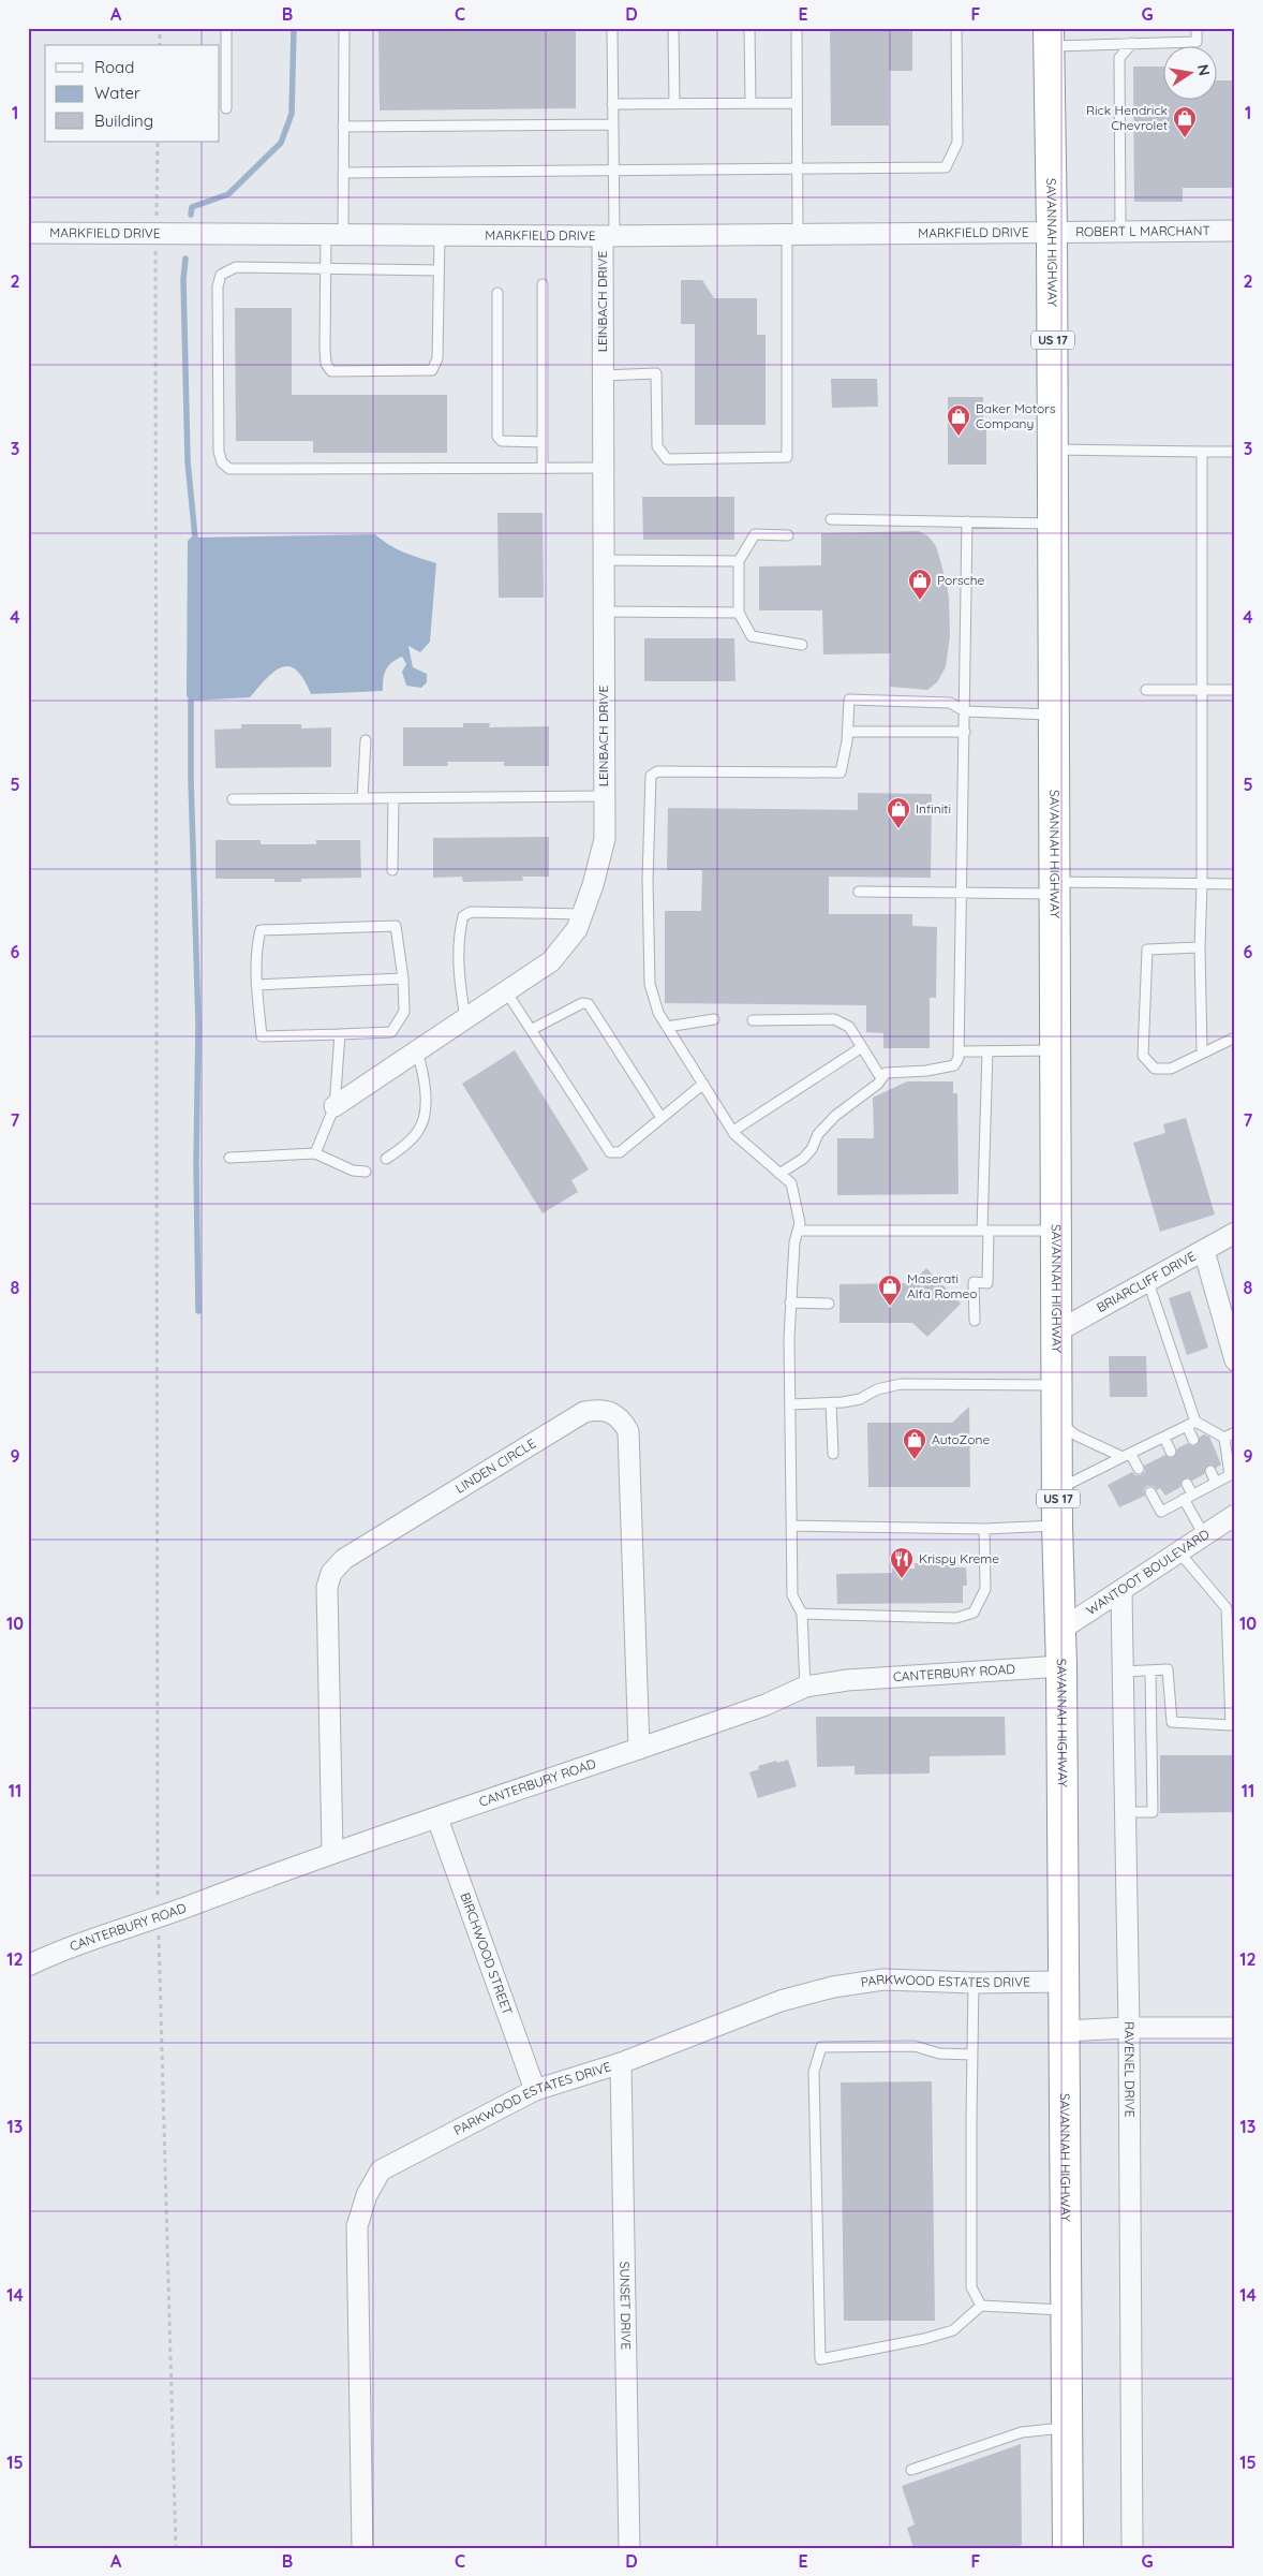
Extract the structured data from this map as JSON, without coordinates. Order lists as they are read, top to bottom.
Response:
{
  "streets": {
    "highway": ["SAVANNAH HIGHWAY", "US 17"],
    "street": [
      "ROBERT L MARCHANT",
      "MARKFIELD DRIVE",
      "LEINBACH DRIVE",
      "BRIARCLIFF DRIVE",
      "LINDEN CIRCLE",
      "WANTOOT BOULEVARD",
      "CANTERBURY ROAD",
      "BIRCHWOOD STREET",
      "PARKWOOD ESTATES DRIVE",
      "RAVENEL DRIVE",
      "SUNSET DRIVE"
    ]
  },
  "crossings": [
    ["ROBERT L MARCHANT", "MARKFIELD DRIVE"],
    ["ROBERT L MARCHANT", "SAVANNAH HIGHWAY"],
    ["MARKFIELD DRIVE", "SAVANNAH HIGHWAY"],
    ["MARKFIELD DRIVE", "LEINBACH DRIVE"],
    ["SAVANNAH HIGHWAY", "BRIARCLIFF DRIVE"],
    ["SAVANNAH HIGHWAY", "WANTOOT BOULEVARD"],
    ["SAVANNAH HIGHWAY", "CANTERBURY ROAD"],
    ["SAVANNAH HIGHWAY", "PARKWOOD ESTATES DRIVE"],
    ["LINDEN CIRCLE", "CANTERBURY ROAD"],
    ["WANTOOT BOULEVARD", "RAVENEL DRIVE"],
    ["CANTERBURY ROAD", "BIRCHWOOD STREET"],
    ["BIRCHWOOD STREET", "PARKWOOD ESTATES DRIVE"],
    ["PARKWOOD ESTATES DRIVE", "SUNSET DRIVE"]
  ],
  "places": {
    "shop": [
      "Rick Hendrick Chevrolet",
      "Baker Motors Company",
      "Porsche",
      "Infiniti",
      "Maserati Alfa Romeo",
      "AutoZone"
    ],
    "restaurant": ["Krispy Kreme"]
  },
  "legend": ["Road", "Water", "Building"],
  "north": "right",
  "grid": {
    "columns": [
      "A",
      "B",
      "C",
      "D",
      "E",
      "F",
      "G"
    ],
    "rows": [
      "1",
      "2",
      "3",
      "4",
      "5",
      "6",
      "7",
      "8",
      "9",
      "10",
      "11",
      "12",
      "13",
      "14",
      "15"
    ]
  }
}
